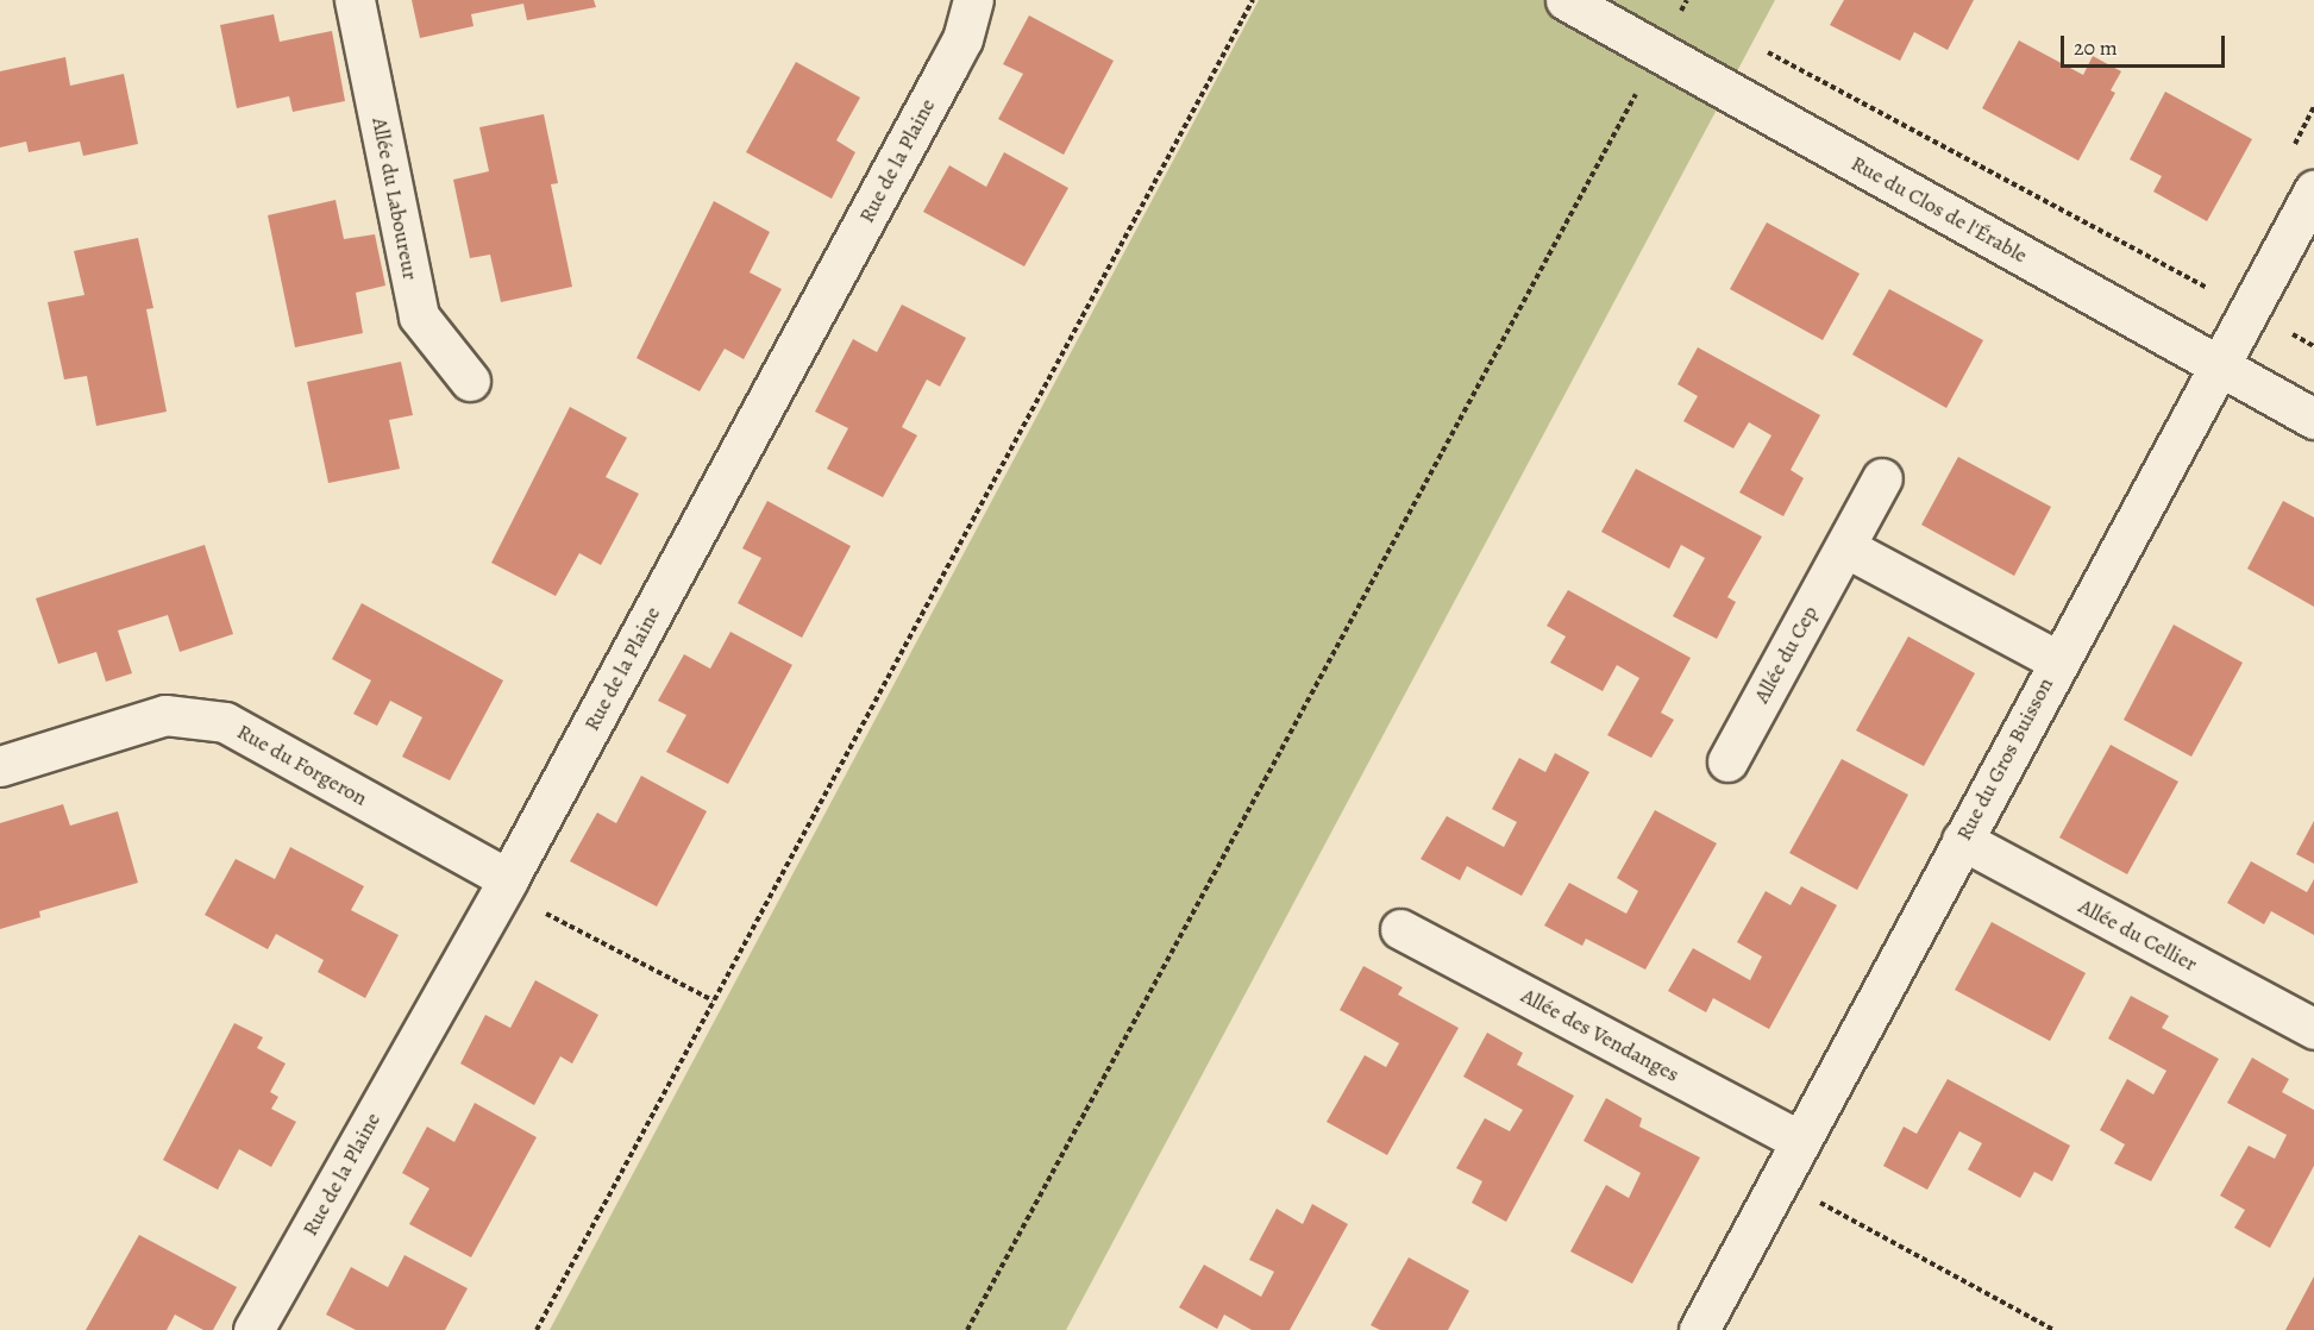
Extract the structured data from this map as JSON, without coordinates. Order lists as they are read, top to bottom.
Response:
{
  "streets": {
    "street": [
      "Rue de la Plaine",
      "Allée du Laboureur",
      "Rue du Clos de l'Érable",
      "Allée du Cep",
      "Rue du Gros Buisson",
      "Rue du Forgeron",
      "Allée du Cellier",
      "Allée des Vendanges"
    ]
  },
  "crossings": [
    ["Rue de la Plaine", "Rue du Forgeron"],
    ["Rue du Clos de l'Érable", "Rue du Gros Buisson"],
    ["Rue du Gros Buisson", "Allée du Cellier"],
    ["Rue du Gros Buisson", "Allée des Vendanges"]
  ],
  "scale_bar": "20 m"
}
